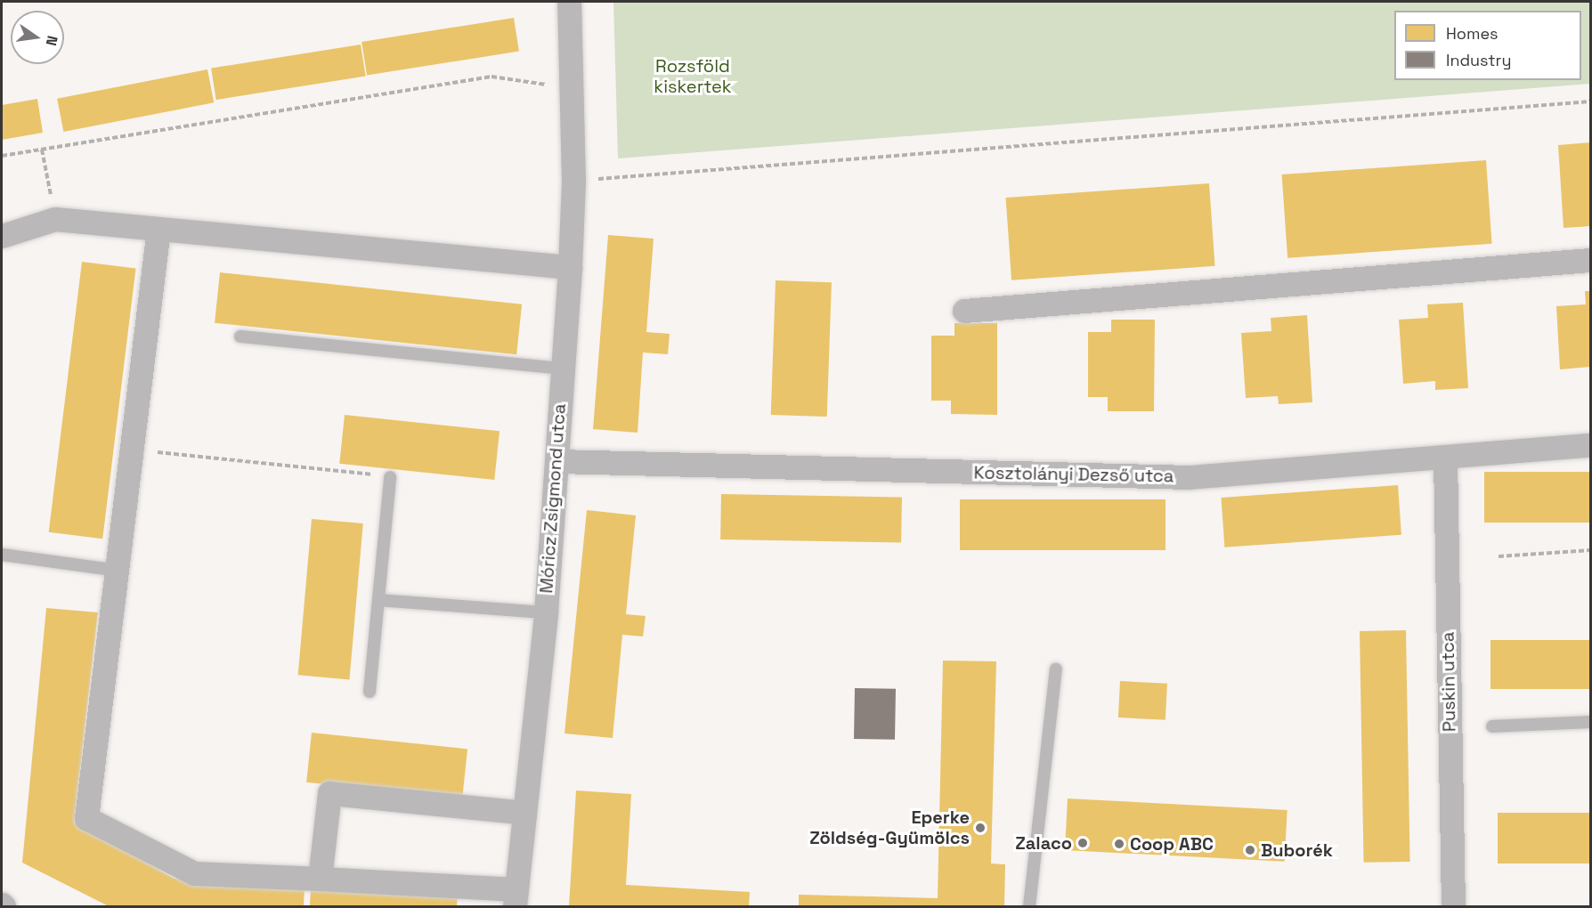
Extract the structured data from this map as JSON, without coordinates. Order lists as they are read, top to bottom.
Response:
{
  "streets": {
    "street": ["Kosztolányi Dezső utca", "Móricz Zsigmond utca", "Puskin utca"]
  },
  "crossings": [
    ["Kosztolányi Dezső utca", "Móricz Zsigmond utca"],
    ["Kosztolányi Dezső utca", "Puskin utca"]
  ],
  "parks": ["Rozsföld kiskertek"],
  "places": [
    "Eperke Zöldség-Gyümölcs",
    "Zalaco",
    "Coop ABC",
    "Buborék"
  ],
  "legend": ["Homes", "Industry"],
  "north": "right"
}
